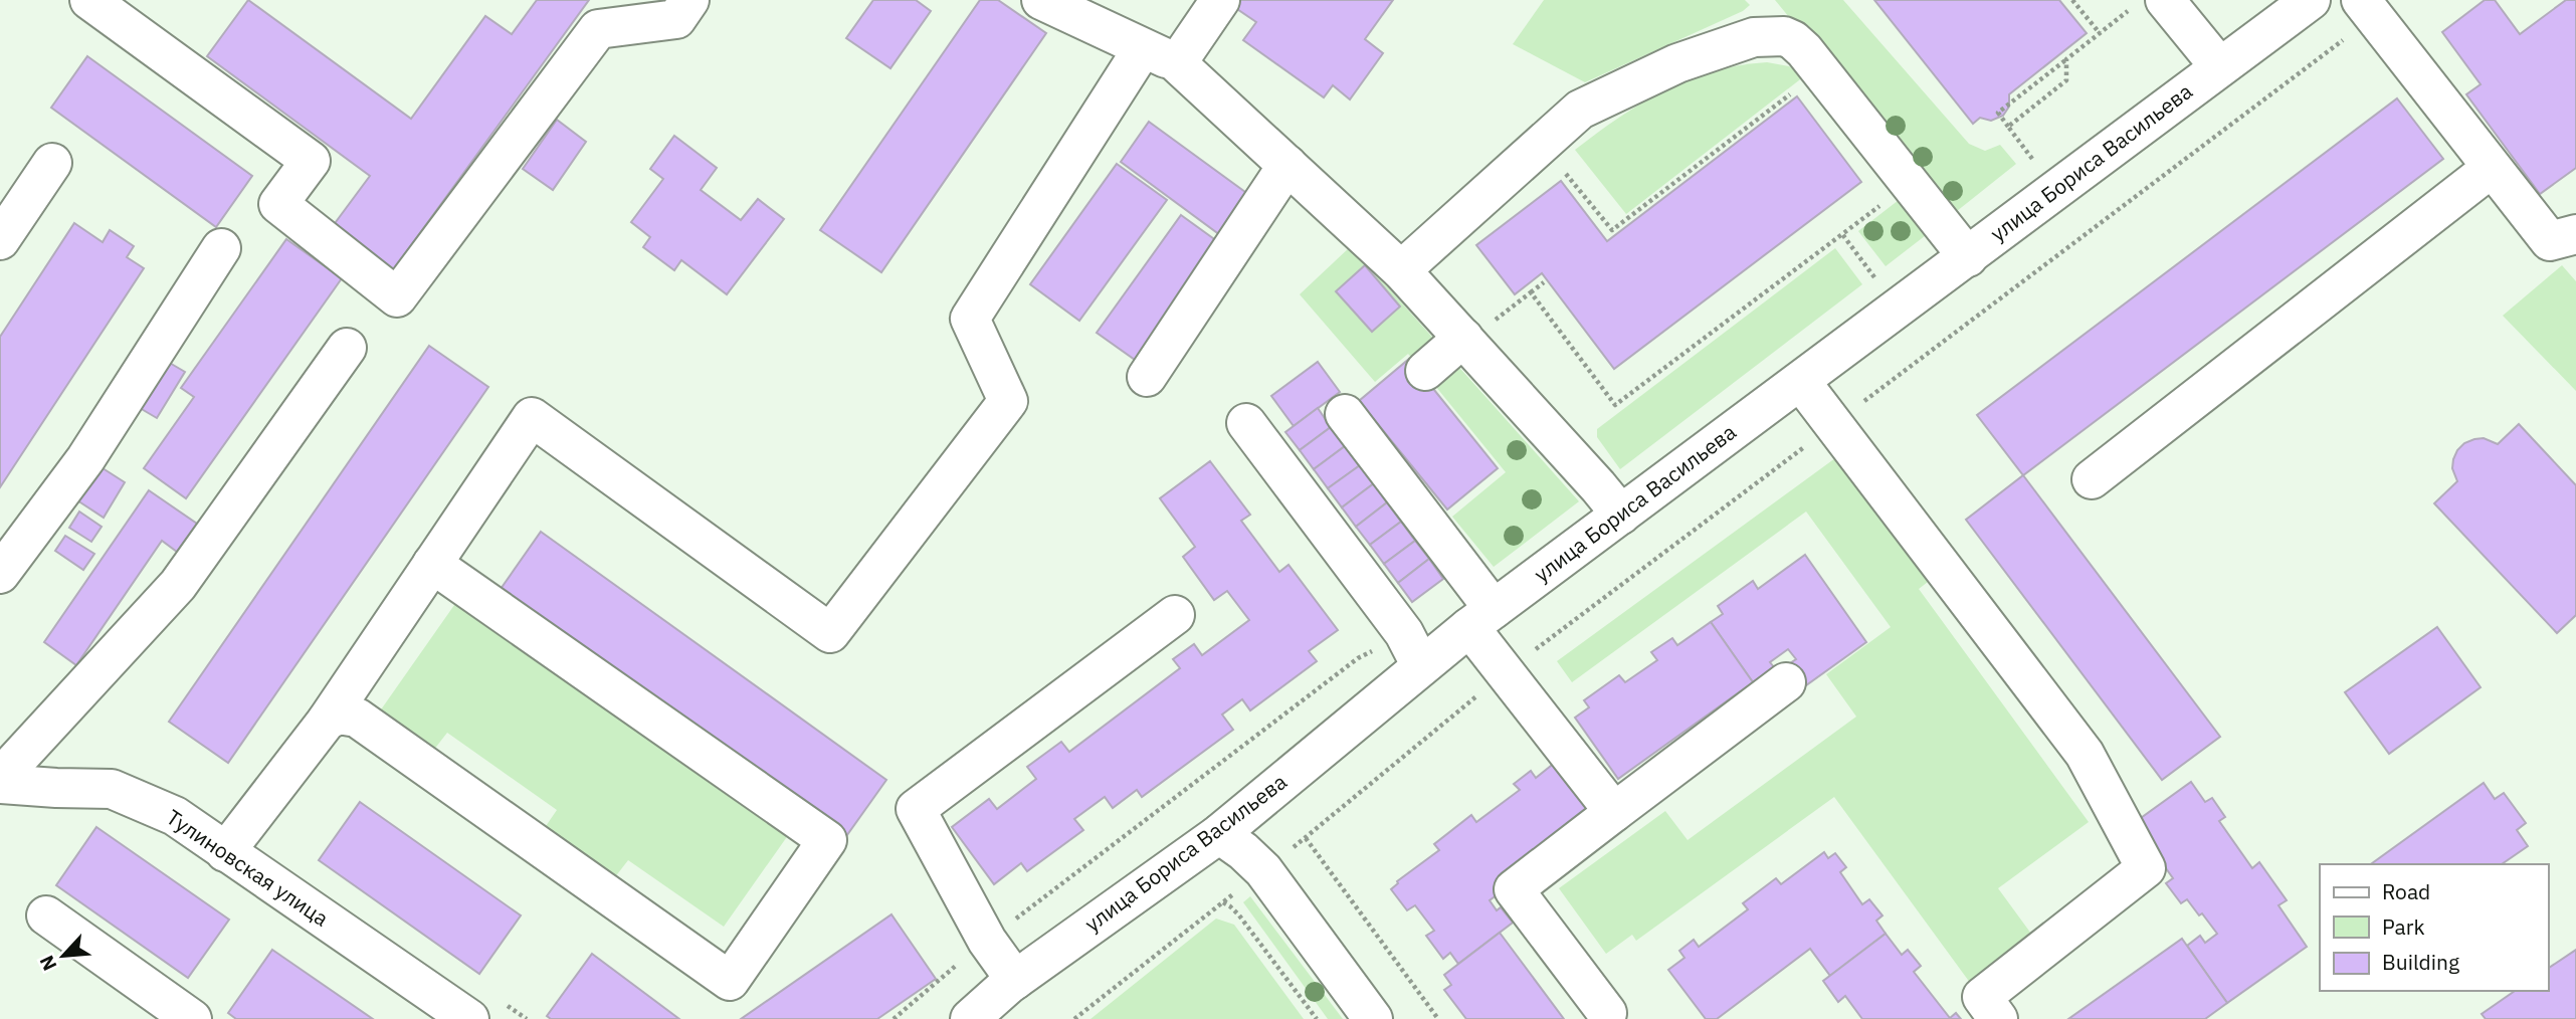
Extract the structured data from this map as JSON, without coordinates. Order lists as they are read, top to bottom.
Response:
{
  "streets": {
    "street": ["улица Бориса Васильева", "Тулиновская улица"]
  },
  "legend": ["Road", "Park", "Building"],
  "north": "bottom left"
}
